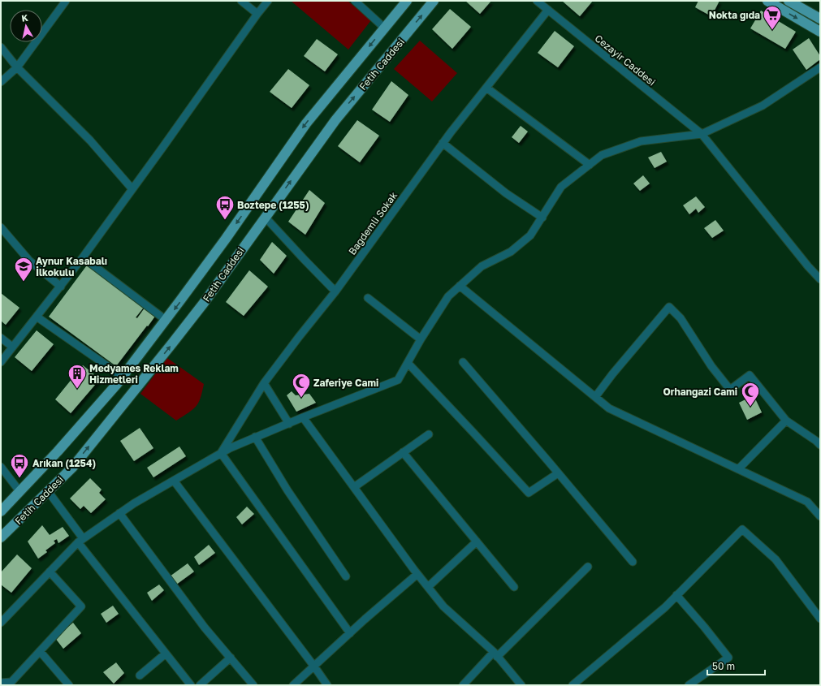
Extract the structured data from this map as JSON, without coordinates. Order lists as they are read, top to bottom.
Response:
{
  "streets": {
    "main road": ["Fetih Caddesi"],
    "street": ["Cezayir Caddesi", "Bağdemli Sokak"]
  },
  "crossings": [
    ["Cezayir Caddesi", "Bağdemli Sokak"]
  ],
  "places": {
    "supermarket": ["Nokta gıda"],
    "bus stop": ["Boztepe (1255)", "Arıkan (1254)"],
    "school or university": ["Aynur Kasabalı İlkokulu"],
    "building": ["Medyames Reklam Hizmetleri"],
    "mosque": ["Zaferiye Cami", "Orhangazi Cami"]
  },
  "scale_bar": "50 m",
  "north": "top"
}
